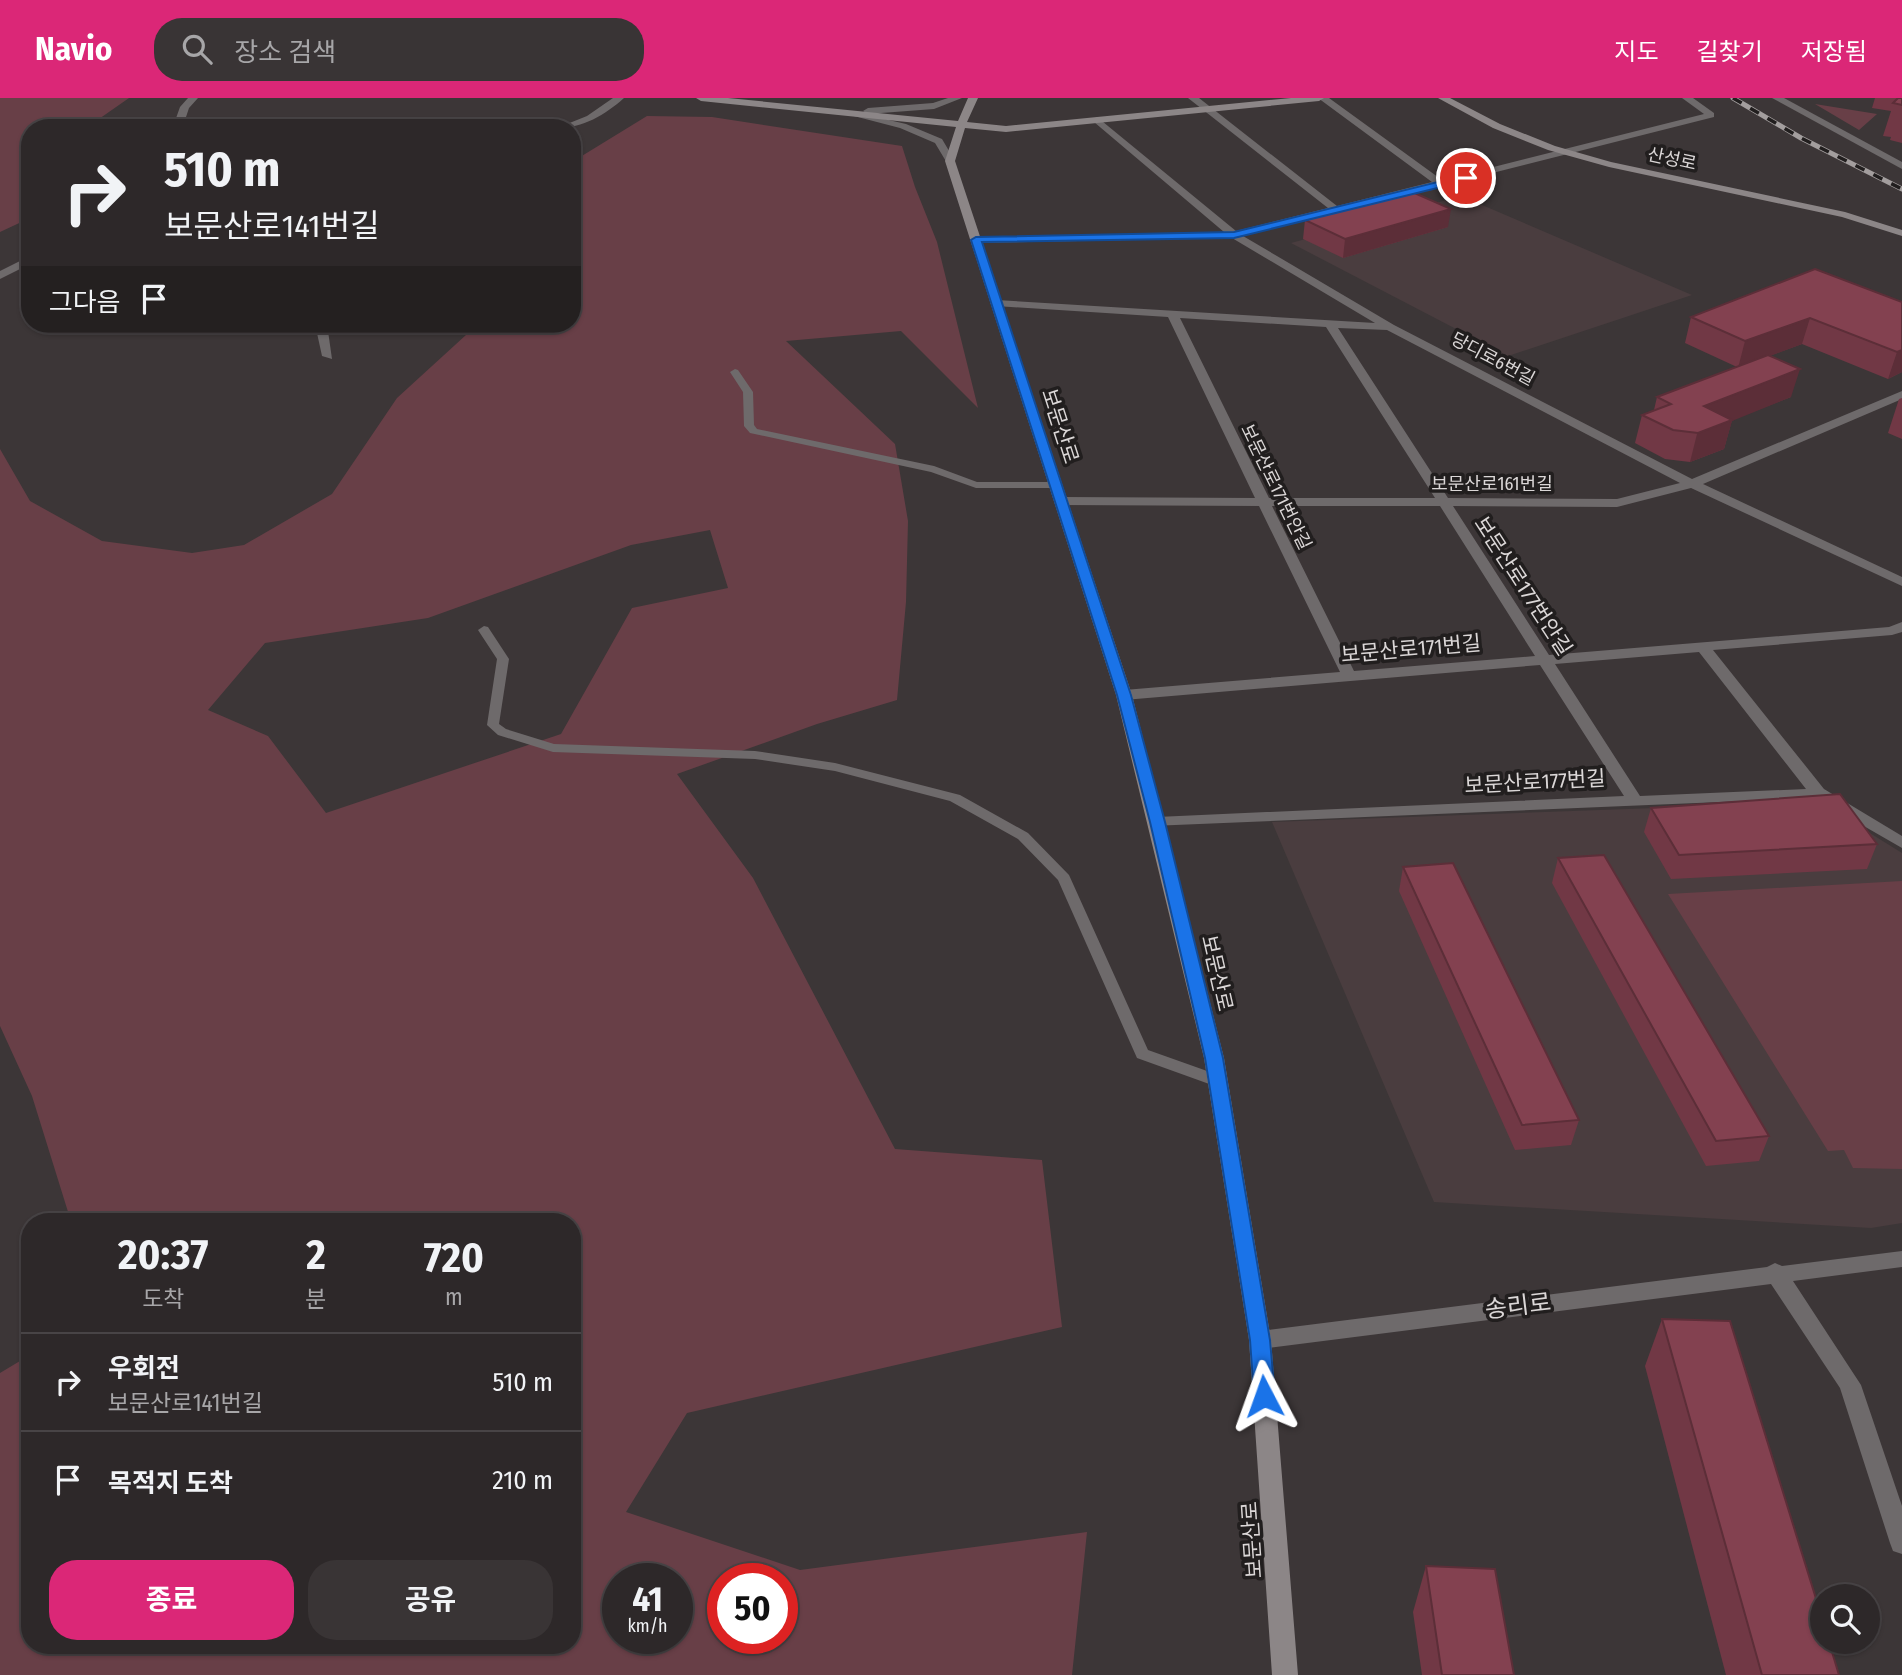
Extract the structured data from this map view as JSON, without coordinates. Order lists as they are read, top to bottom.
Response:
{
  "streets": {
    "main road": ["산성로", "보문산로"],
    "street": [
      "당디로6번길",
      "보문산로161번길",
      "보문산로171번안길",
      "보문산로177번안길",
      "보문산로171번길",
      "보문산로177번길",
      "송리로"
    ]
  },
  "crossings": [
    ["당디로6번길", "보문산로161번길"],
    ["보문산로", "보문산로161번길"],
    ["보문산로", "보문산로171번길"],
    ["보문산로", "보문산로177번길"],
    ["보문산로", "송리로"],
    ["보문산로161번길", "보문산로171번안길"],
    ["보문산로161번길", "보문산로177번안길"],
    ["보문산로171번안길", "보문산로171번길"],
    ["보문산로177번안길", "보문산로171번길"],
    ["보문산로177번안길", "보문산로177번길"]
  ],
  "page": {
    "header": "Navio",
    "search": "장소 검색",
    "nav": ["지도", "길찾기", "저장됨"],
    "turn": ["510 m", "보문산로141번길"],
    "then": "그다음",
    "eta": [
      "20:37",
      "도착",
      "2",
      "분",
      "720",
      "m"
    ],
    "list": [
      {
        "name": "우회전",
        "note": "보문산로141번길",
        "value": "510 m"
      },
      {
        "name": "목적지 도착",
        "value": "210 m"
      }
    ],
    "buttons": ["종료", "공유"],
    "speed": "41 km/h",
    "limit": "50"
  }
}
